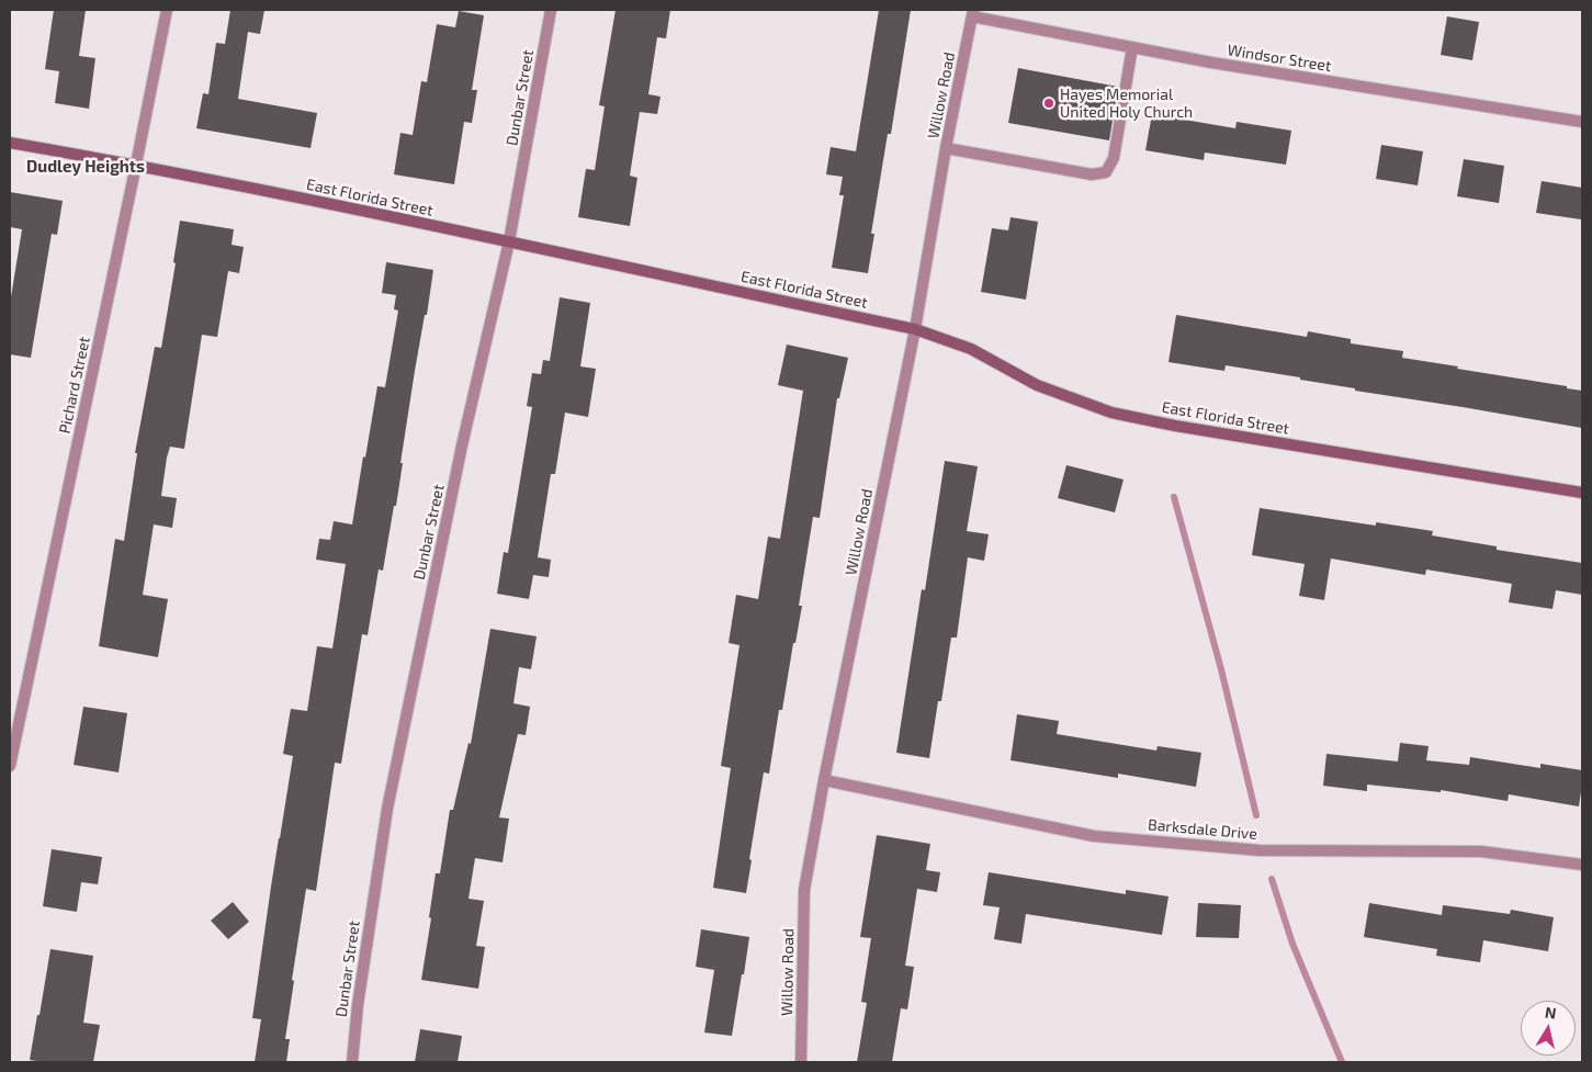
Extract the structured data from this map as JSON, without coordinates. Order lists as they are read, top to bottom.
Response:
{
  "streets": {
    "main road": ["East Florida Street"],
    "street": [
      "Windsor Street",
      "Willow Road",
      "Dunbar Street",
      "Pichard Street",
      "Barksdale Drive"
    ]
  },
  "crossings": [
    ["Windsor Street", "Willow Road"],
    ["Willow Road", "East Florida Street"],
    ["Willow Road", "Barksdale Drive"],
    ["Dunbar Street", "East Florida Street"],
    ["East Florida Street", "Pichard Street"]
  ],
  "districts": ["Dudley Heights"],
  "places": ["Hayes Memorial United Holy Church"],
  "north": "top"
}
